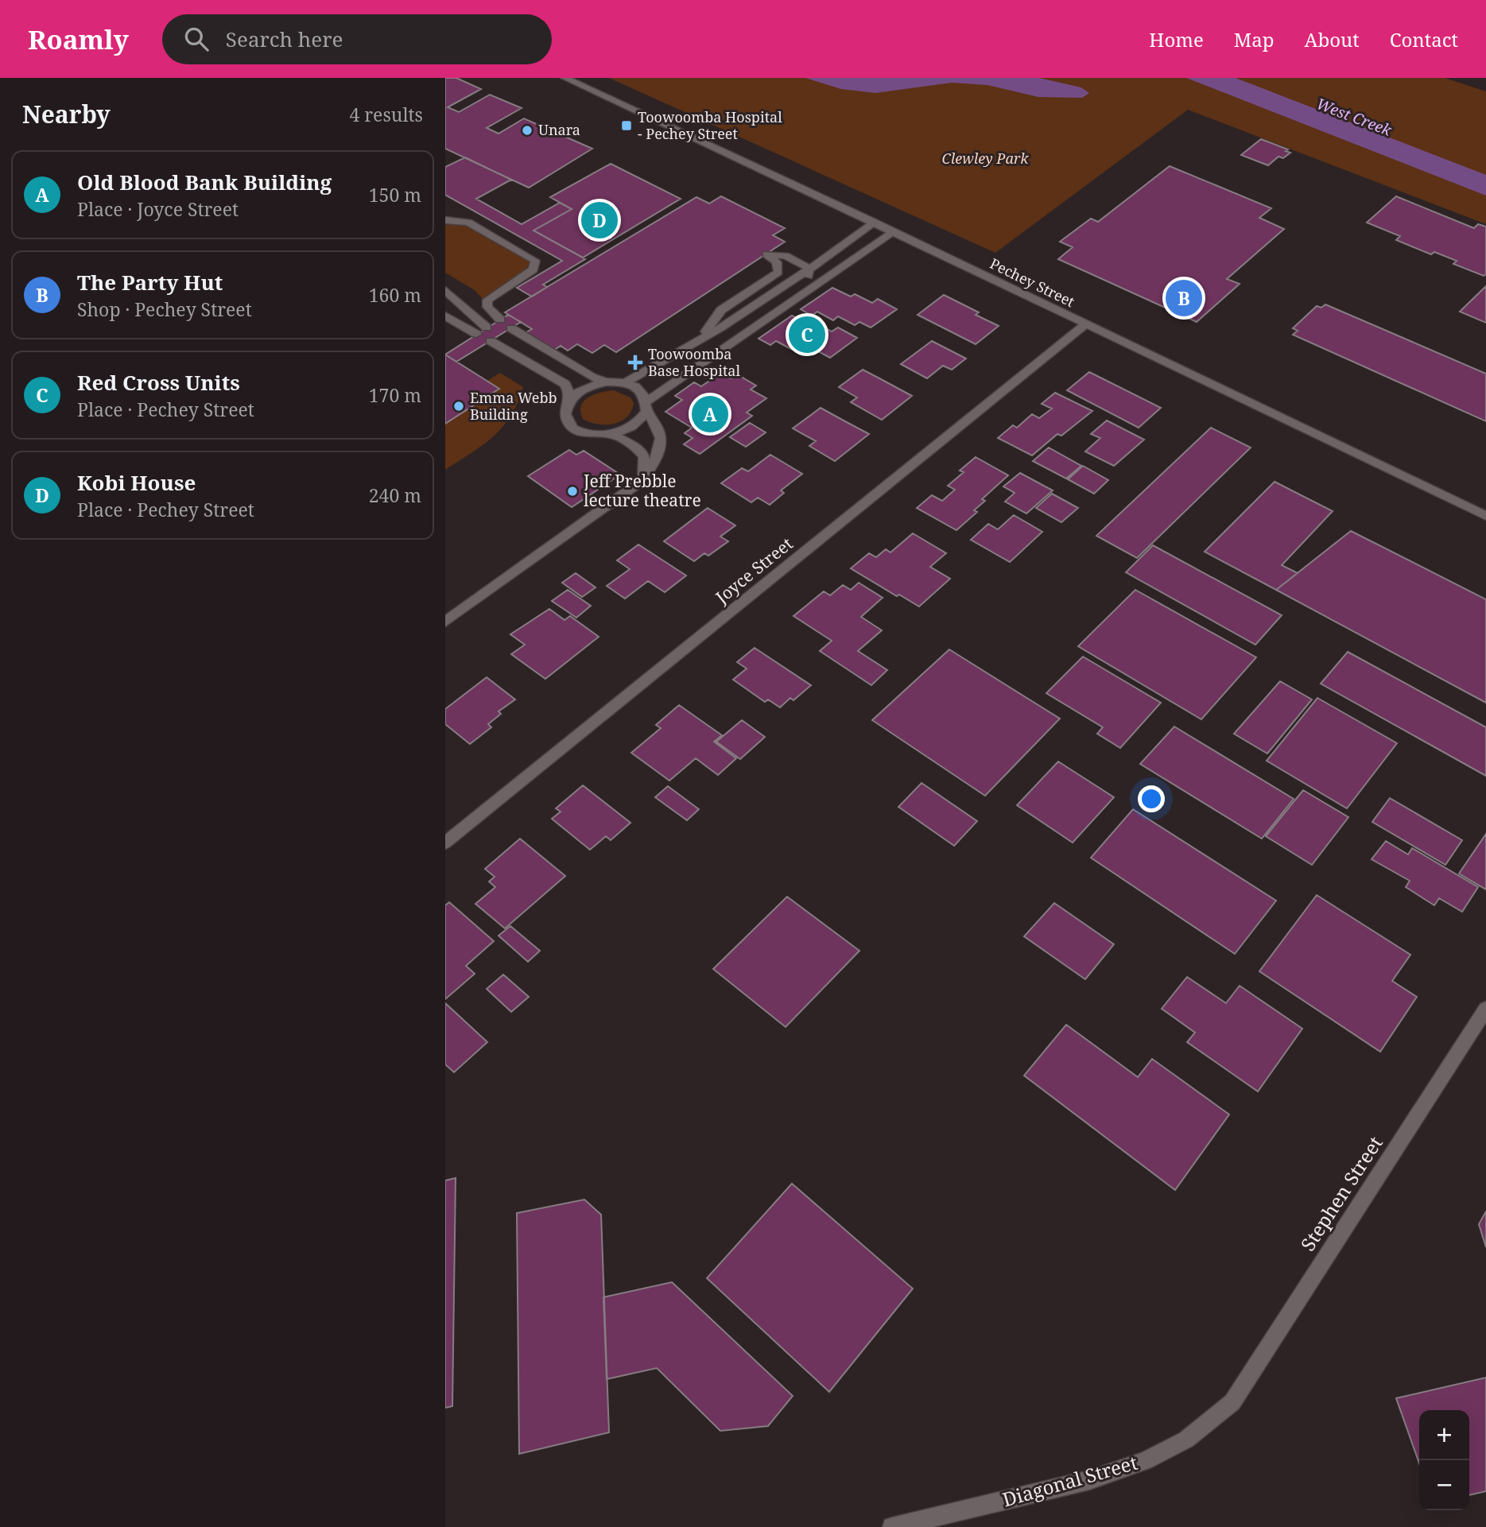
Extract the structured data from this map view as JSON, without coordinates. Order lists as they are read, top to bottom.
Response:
{
  "streets": {
    "street": [
      "Pechey Street",
      "Joyce Street",
      "Stephen Street",
      "Diagonal Street"
    ]
  },
  "crossings": [
    ["Pechey Street", "Joyce Street"],
    ["Stephen Street", "Diagonal Street"]
  ],
  "water": ["West Creek"],
  "parks": ["Clewley Park"],
  "places": {
    "transit": ["Toowoomba Hospital - Pechey Street"],
    "other": ["Unara", "Emma Webb Building", "Jeff Prebble lecture theatre"],
    "health": ["Toowoomba Base Hospital"]
  },
  "page": {
    "header": "Roamly",
    "search": "Search here",
    "nav": [
      "Home",
      "Map",
      "About",
      "Contact"
    ],
    "heading": ["Nearby", "4 results"],
    "list": [
      {
        "mark": "A",
        "name": "Old Blood Bank Building",
        "note": "Place · Joyce Street",
        "value": "150 m"
      },
      {
        "mark": "B",
        "name": "The Party Hut",
        "note": "Shop · Pechey Street",
        "value": "160 m"
      },
      {
        "mark": "C",
        "name": "Red Cross Units",
        "note": "Place · Pechey Street",
        "value": "170 m"
      },
      {
        "mark": "D",
        "name": "Kobi House",
        "note": "Place · Pechey Street",
        "value": "240 m"
      }
    ],
    "pins": [
      "D",
      "B",
      "C",
      "A"
    ],
    "map_buttons": ["+", "−"]
  }
}
